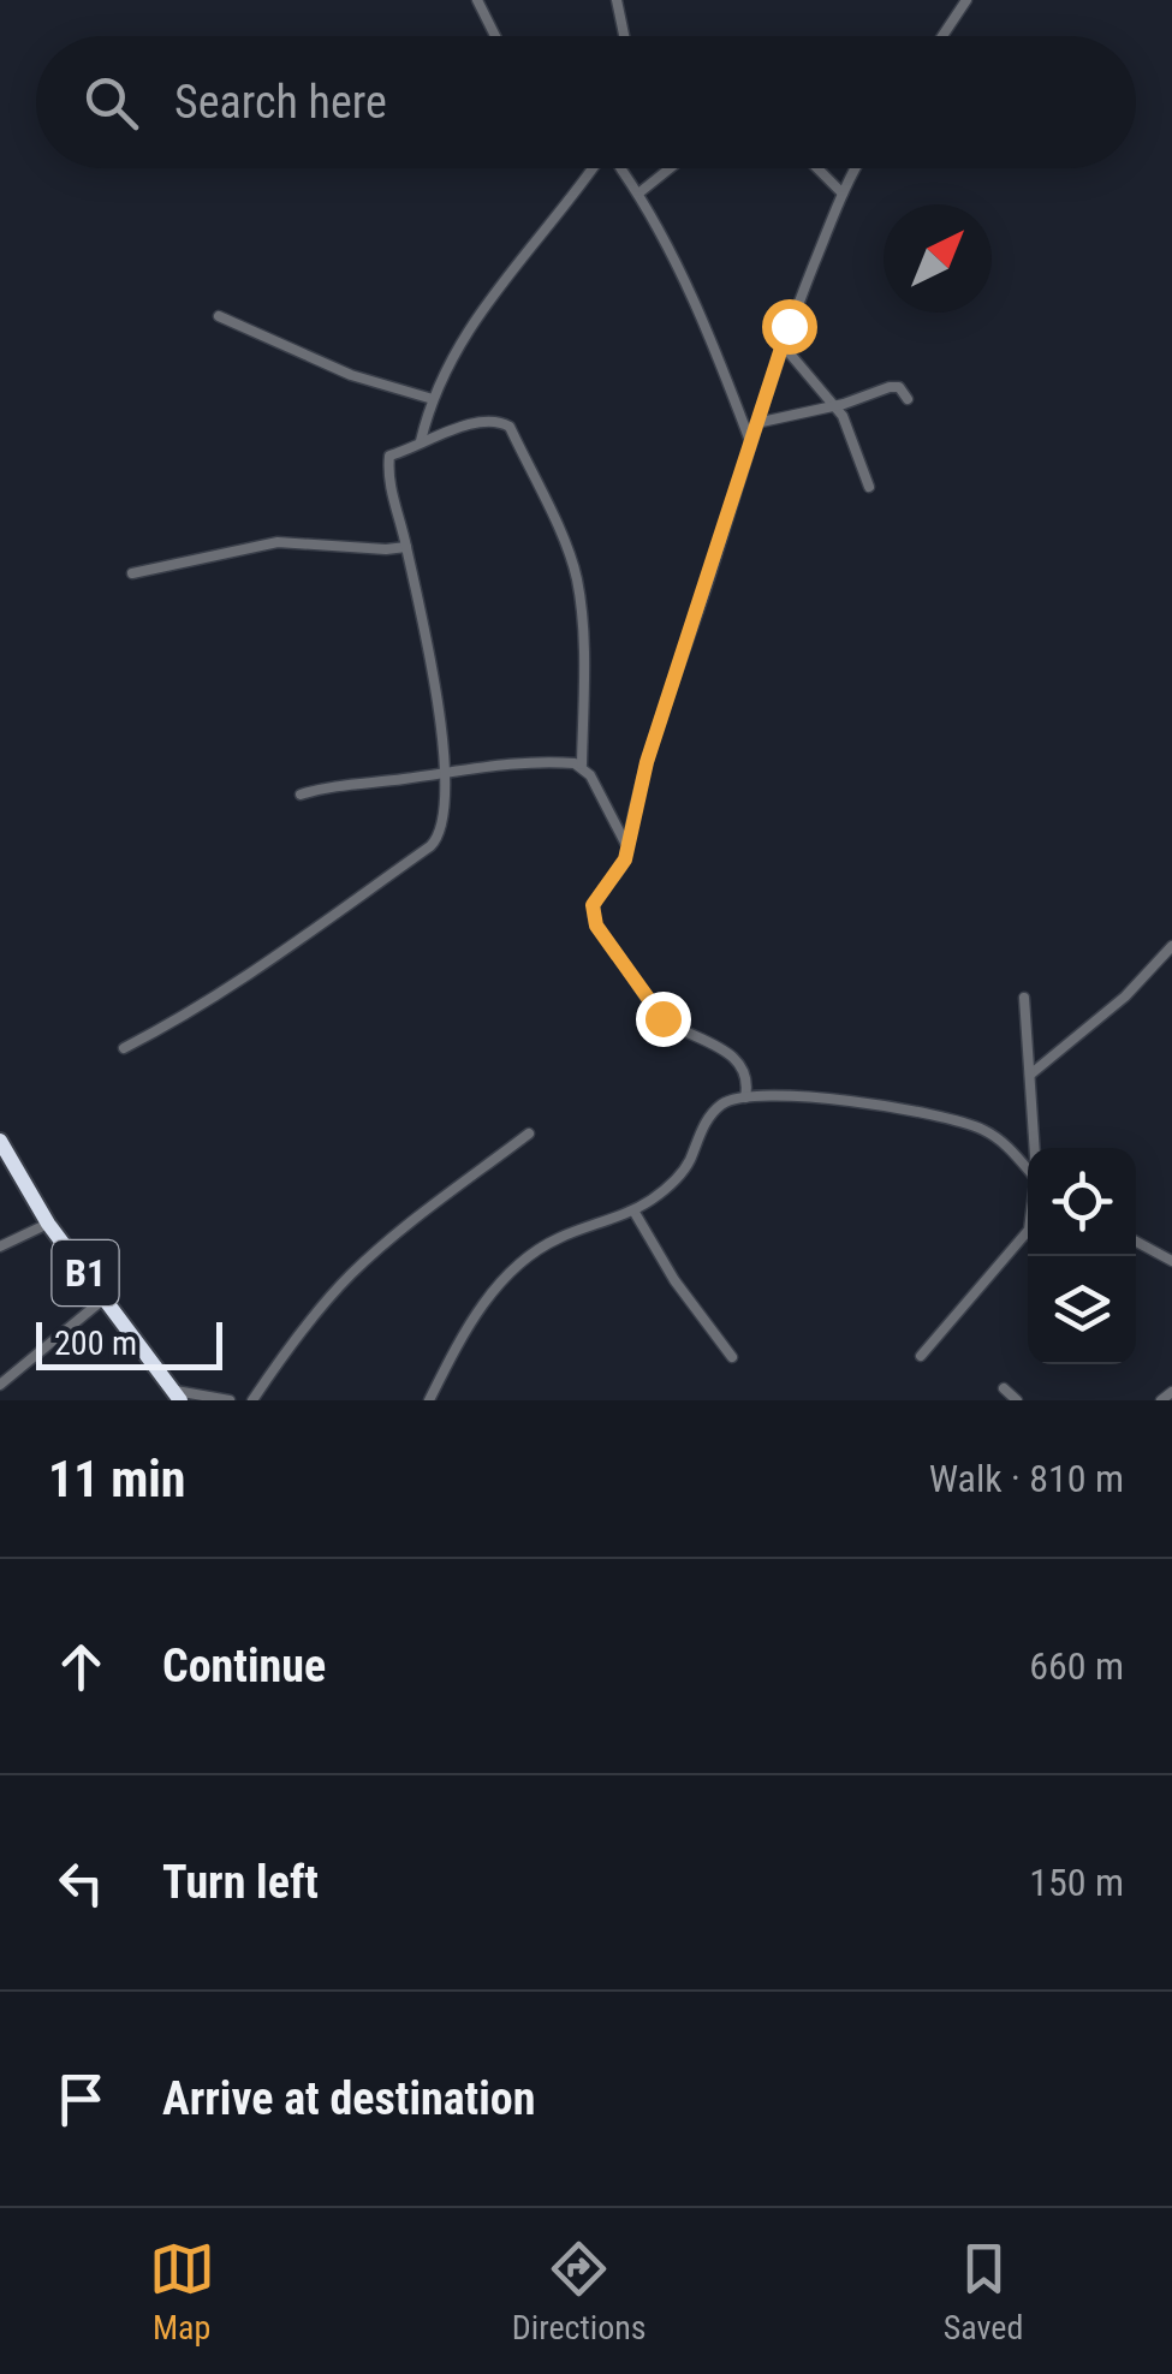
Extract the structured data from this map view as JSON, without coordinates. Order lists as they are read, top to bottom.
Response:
{
  "streets": {
    "highway": ["B1"]
  },
  "scale_bar": "200 m",
  "north": "top right",
  "page": {
    "search": "Search here",
    "scale": "200 m",
    "heading": ["11 min", "Walk · 810 m"],
    "list": [
      ["Continue", "660 m"],
      ["Turn left", "150 m"],
      "Arrive at destination"
    ],
    "nav": ["Map", "Directions", "Saved"]
  }
}
